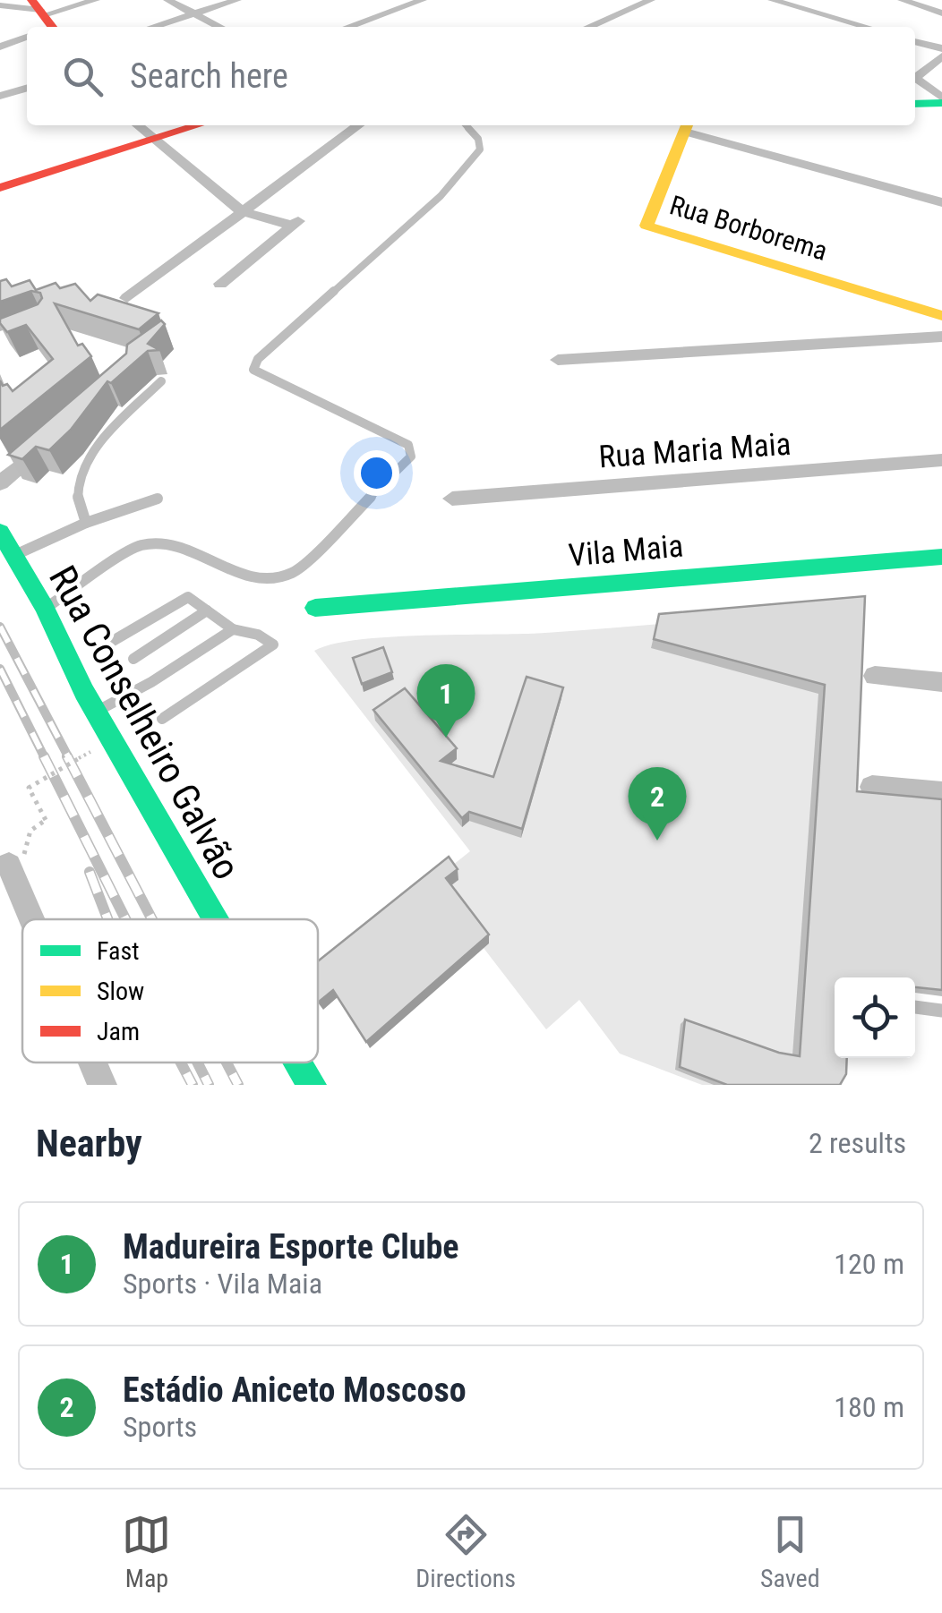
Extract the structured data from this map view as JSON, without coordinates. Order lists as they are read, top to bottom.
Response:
{
  "streets": {
    "street": [
      "Rua Borborema",
      "Rua Maria Maia",
      "Vila Maia",
      "Rua Conselheiro Galvão"
    ]
  },
  "legend": ["Fast", "Slow", "Jam"],
  "page": {
    "search": "Search here",
    "pins": ["1", "2"],
    "heading": ["Nearby", "2 results"],
    "list": [
      {
        "mark": "1",
        "name": "Madureira Esporte Clube",
        "note": "Sports · Vila Maia",
        "value": "120 m"
      },
      {
        "mark": "2",
        "name": "Estádio Aniceto Moscoso",
        "note": "Sports",
        "value": "180 m"
      }
    ],
    "nav": ["Map", "Directions", "Saved"]
  }
}
